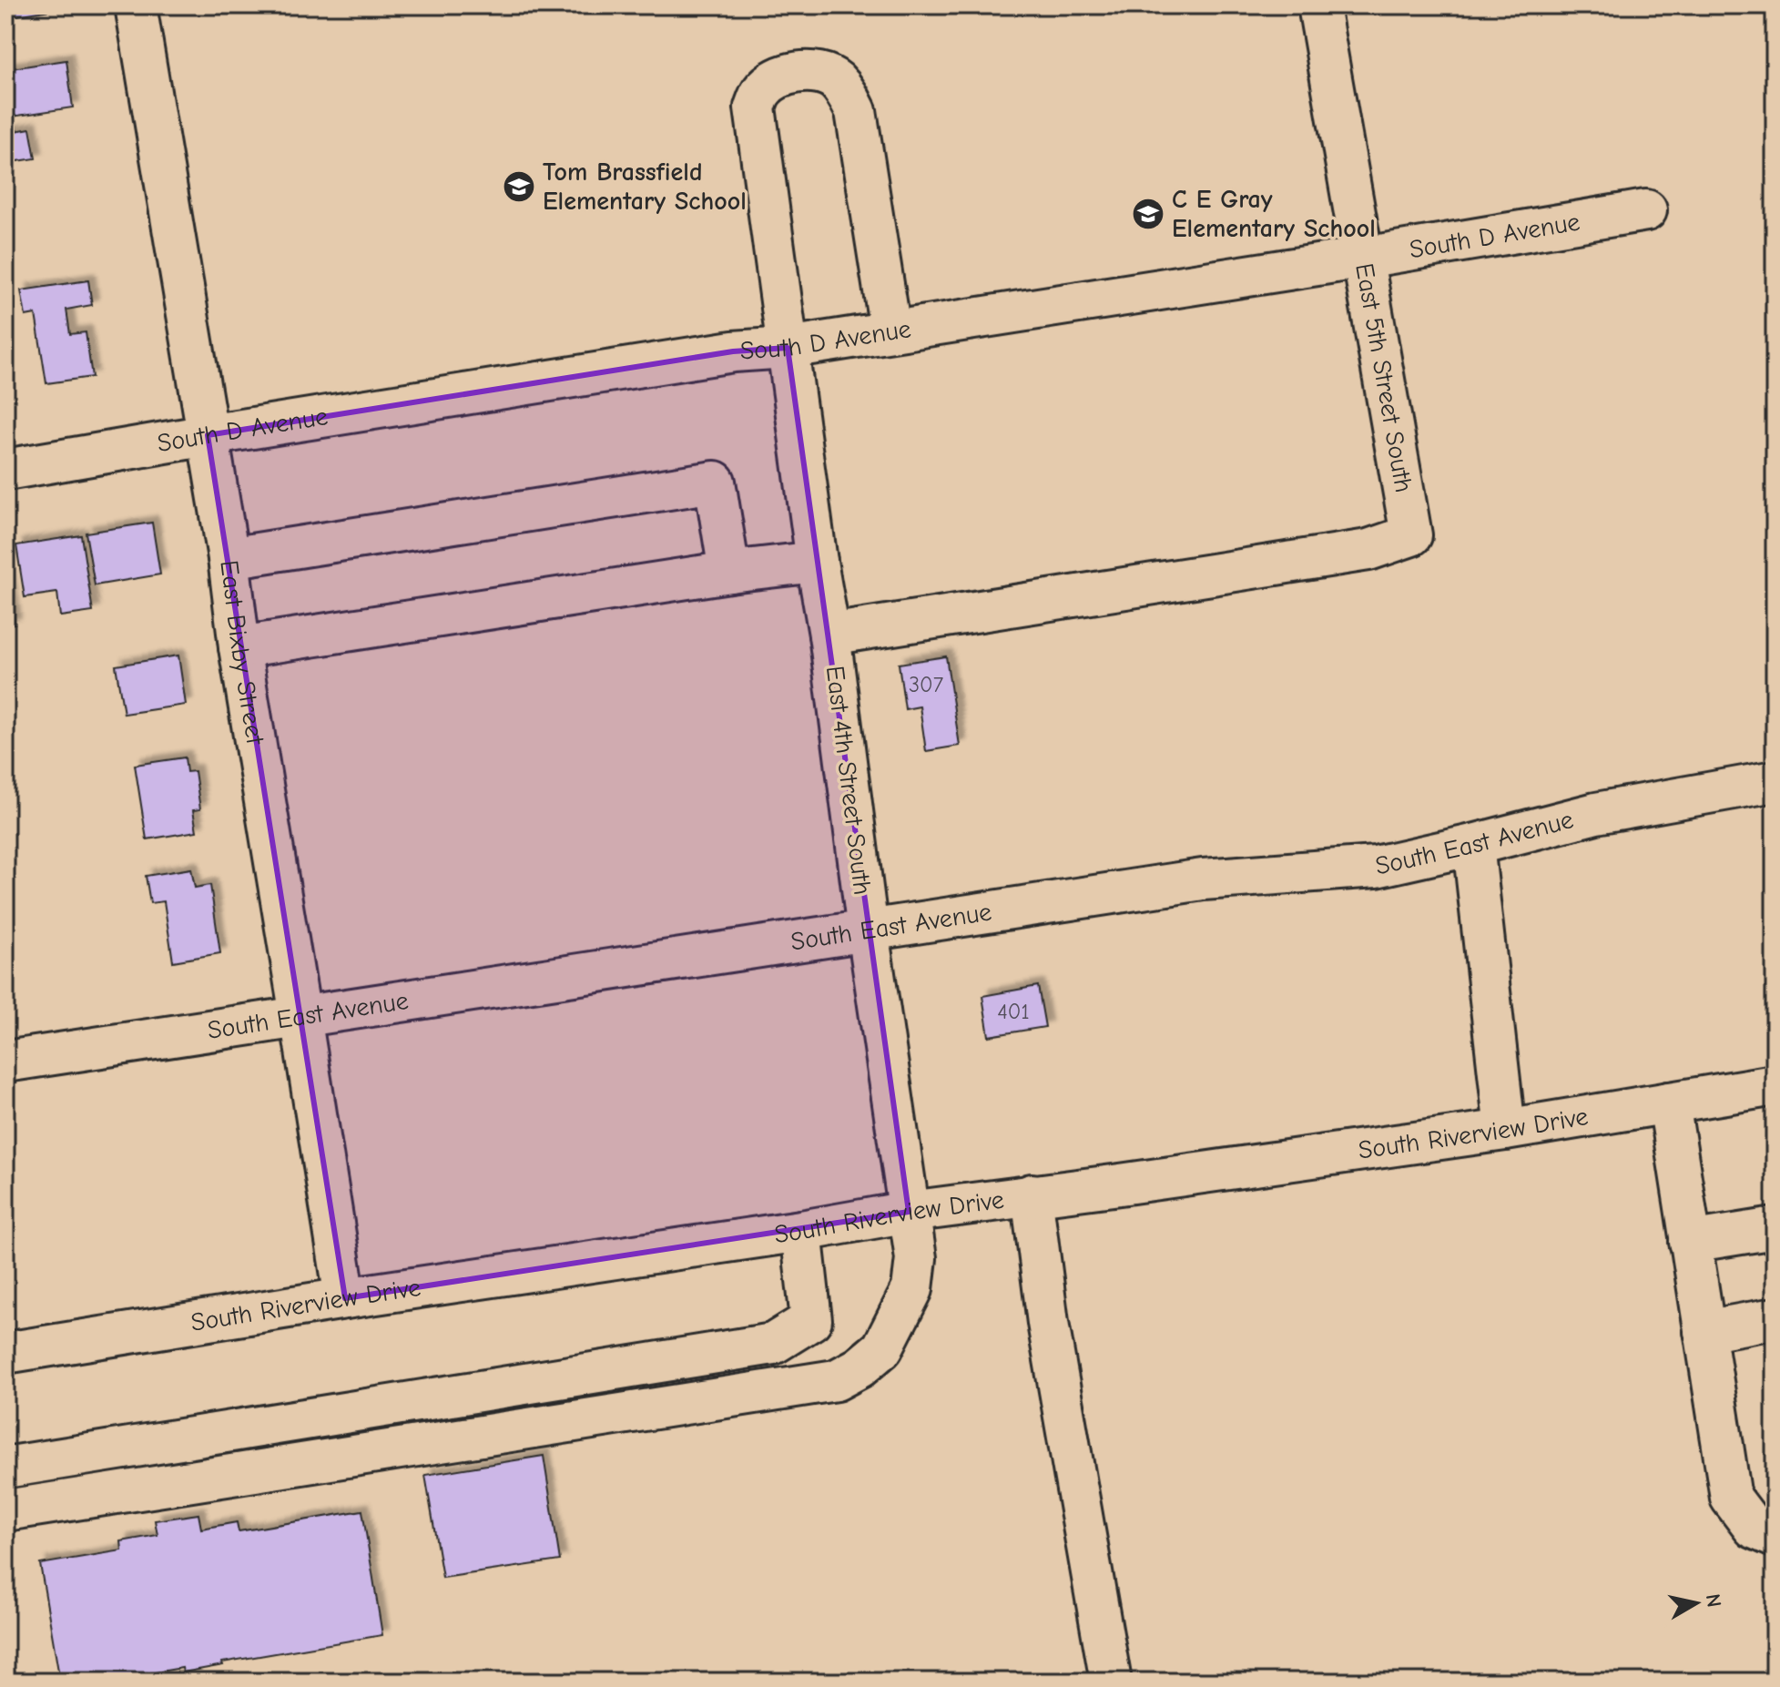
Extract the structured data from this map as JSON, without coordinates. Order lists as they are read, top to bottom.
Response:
{
  "streets": {
    "street": [
      "South D Avenue",
      "East 5th Street South",
      "East Bixby Street",
      "East 4th Street South",
      "South East Avenue",
      "South Riverview Drive"
    ]
  },
  "crossings": [
    ["South D Avenue", "East 5th Street South"],
    ["South D Avenue", "East Bixby Street"],
    ["South D Avenue", "East 4th Street South"],
    ["East 5th Street South", "East 4th Street South"],
    ["East Bixby Street", "South East Avenue"],
    ["East Bixby Street", "South Riverview Drive"],
    ["East 4th Street South", "South East Avenue"],
    ["East 4th Street South", "South Riverview Drive"]
  ],
  "places": {
    "school or university": ["Tom Brassfield Elementary School", "C E Gray Elementary School"]
  },
  "house_numbers": ["307", "401"],
  "north": "right"
}
